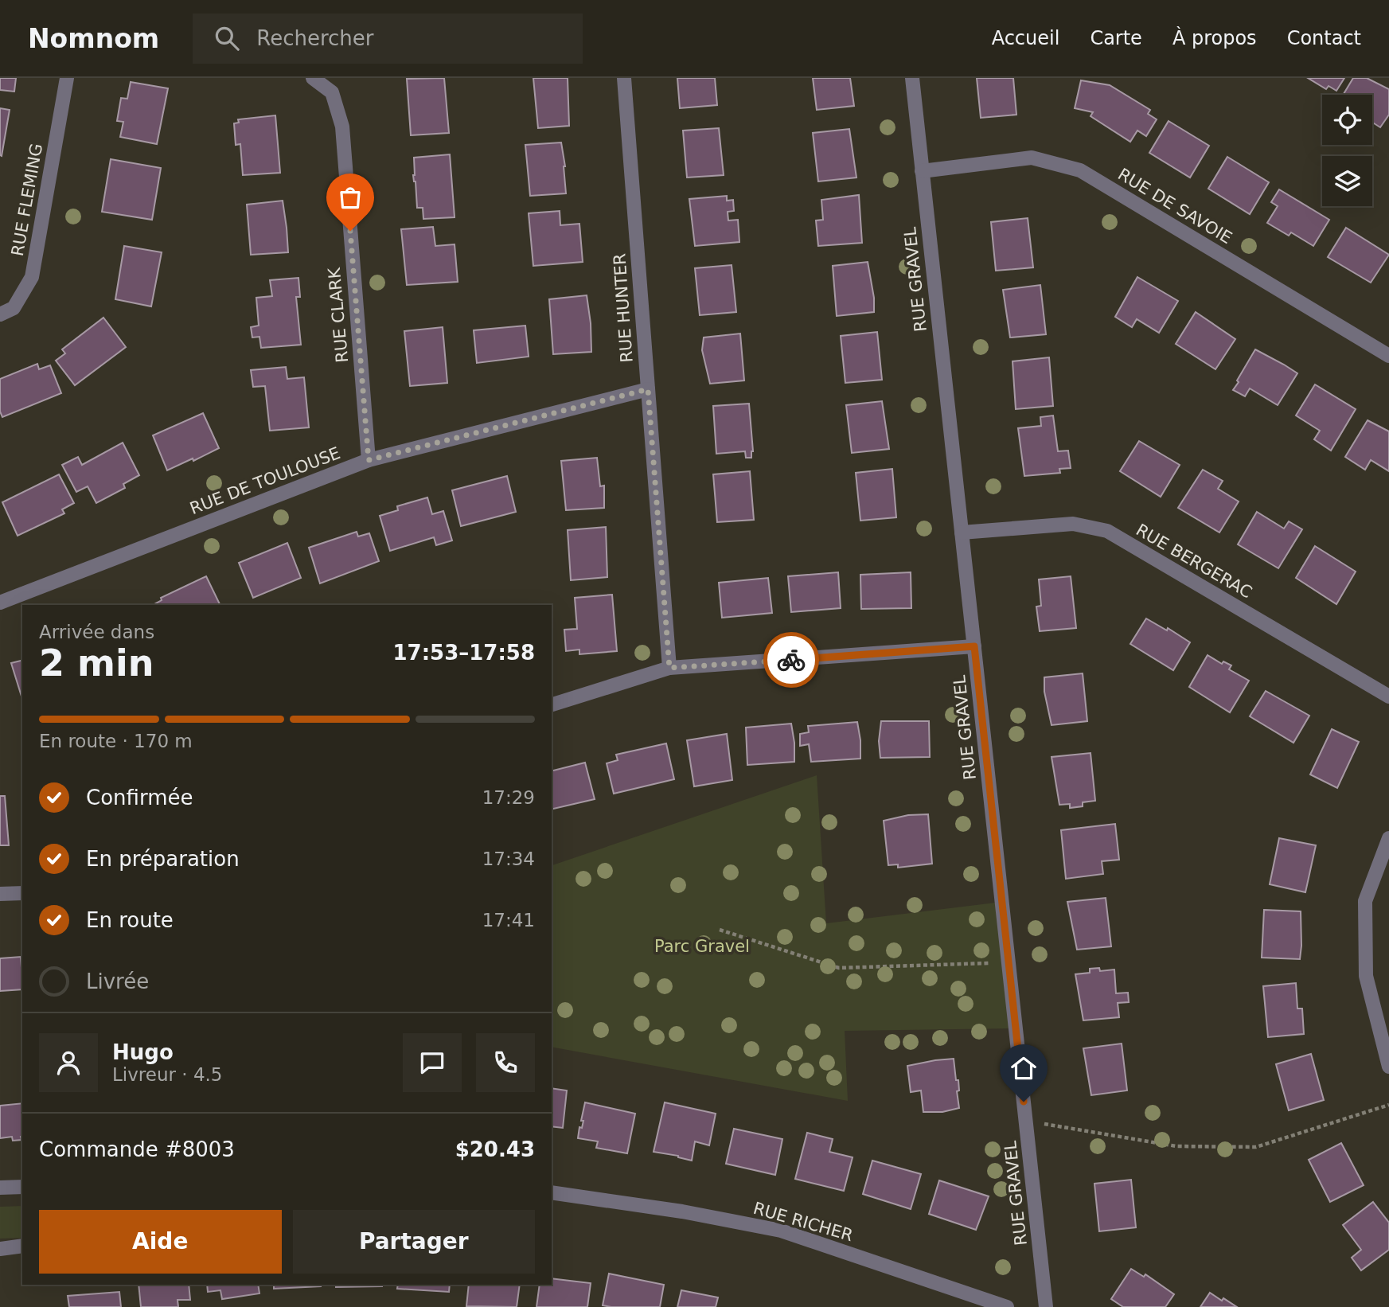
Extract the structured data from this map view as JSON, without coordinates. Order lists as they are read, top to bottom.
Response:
{
  "streets": {
    "street": [
      "RUE FLEMING",
      "RUE DE SAVOIE",
      "RUE GRAVEL",
      "RUE HUNTER",
      "RUE CLARK",
      "RUE DE TOULOUSE",
      "RUE BERGERAC",
      "RUE RICHER"
    ]
  },
  "crossings": [
    ["RUE DE SAVOIE", "RUE GRAVEL"],
    ["RUE GRAVEL", "RUE BERGERAC"],
    ["RUE HUNTER", "RUE DE TOULOUSE"],
    ["RUE CLARK", "RUE DE TOULOUSE"]
  ],
  "parks": ["Parc Gravel"],
  "page": {
    "header": "Nomnom",
    "search": "Rechercher",
    "nav": [
      "Accueil",
      "Carte",
      "À propos",
      "Contact"
    ],
    "heading": ["2 min", "Arrivée dans", "17:53–17:58"],
    "panel": [
      "Hugo",
      "Livreur · 4.5",
      "Commande #8003",
      "$20.43"
    ],
    "bar": "En route · 170 m",
    "list": [
      ["Confirmée", "17:29"],
      ["En préparation", "17:34"],
      ["En route", "17:41"],
      "Livrée"
    ],
    "buttons": ["Aide", "Partager"]
  }
}
